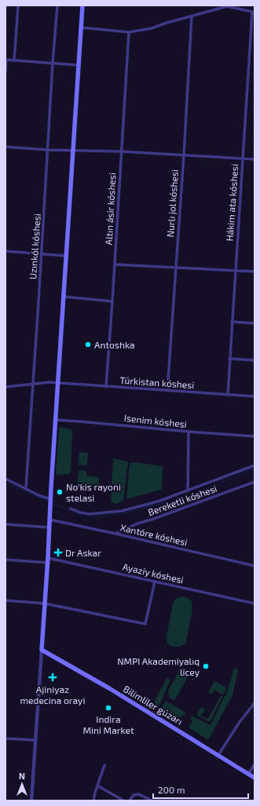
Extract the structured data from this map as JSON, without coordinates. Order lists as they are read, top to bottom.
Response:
{
  "streets": {
    "main road": ["Bilimliler gúzarı"],
    "street": [
      "Hákim ata kóshesi",
      "Nurlı jol kóshesi",
      "Altın ásir kóshesi",
      "Uzınkól kóshesi",
      "Túrkistan kóshesi",
      "Isenim kóshesi",
      "Bereketli kóshesi",
      "Xantóre kóshesi",
      "Ayaziy kóshesi"
    ]
  },
  "crossings": [
    ["Hákim ata kóshesi", "Nurlı jol kóshesi"],
    ["Hákim ata kóshesi", "Túrkistan kóshesi"],
    ["Nurlı jol kóshesi", "Túrkistan kóshesi"],
    ["Altın ásir kóshesi", "Túrkistan kóshesi"],
    ["Uzınkól kóshesi", "Túrkistan kóshesi"],
    ["Bereketli kóshesi", "Xantóre kóshesi"]
  ],
  "places": {
    "other": [
      "Antoshka",
      "No'kis rayoni stelasi",
      "NMPI Akademiyalıq licey",
      "Indira Mini Market"
    ],
    "health": ["Dr Askar", "Ajiniyaz medecina orayi"]
  },
  "scale_bar": "200 m",
  "north": "top"
}
